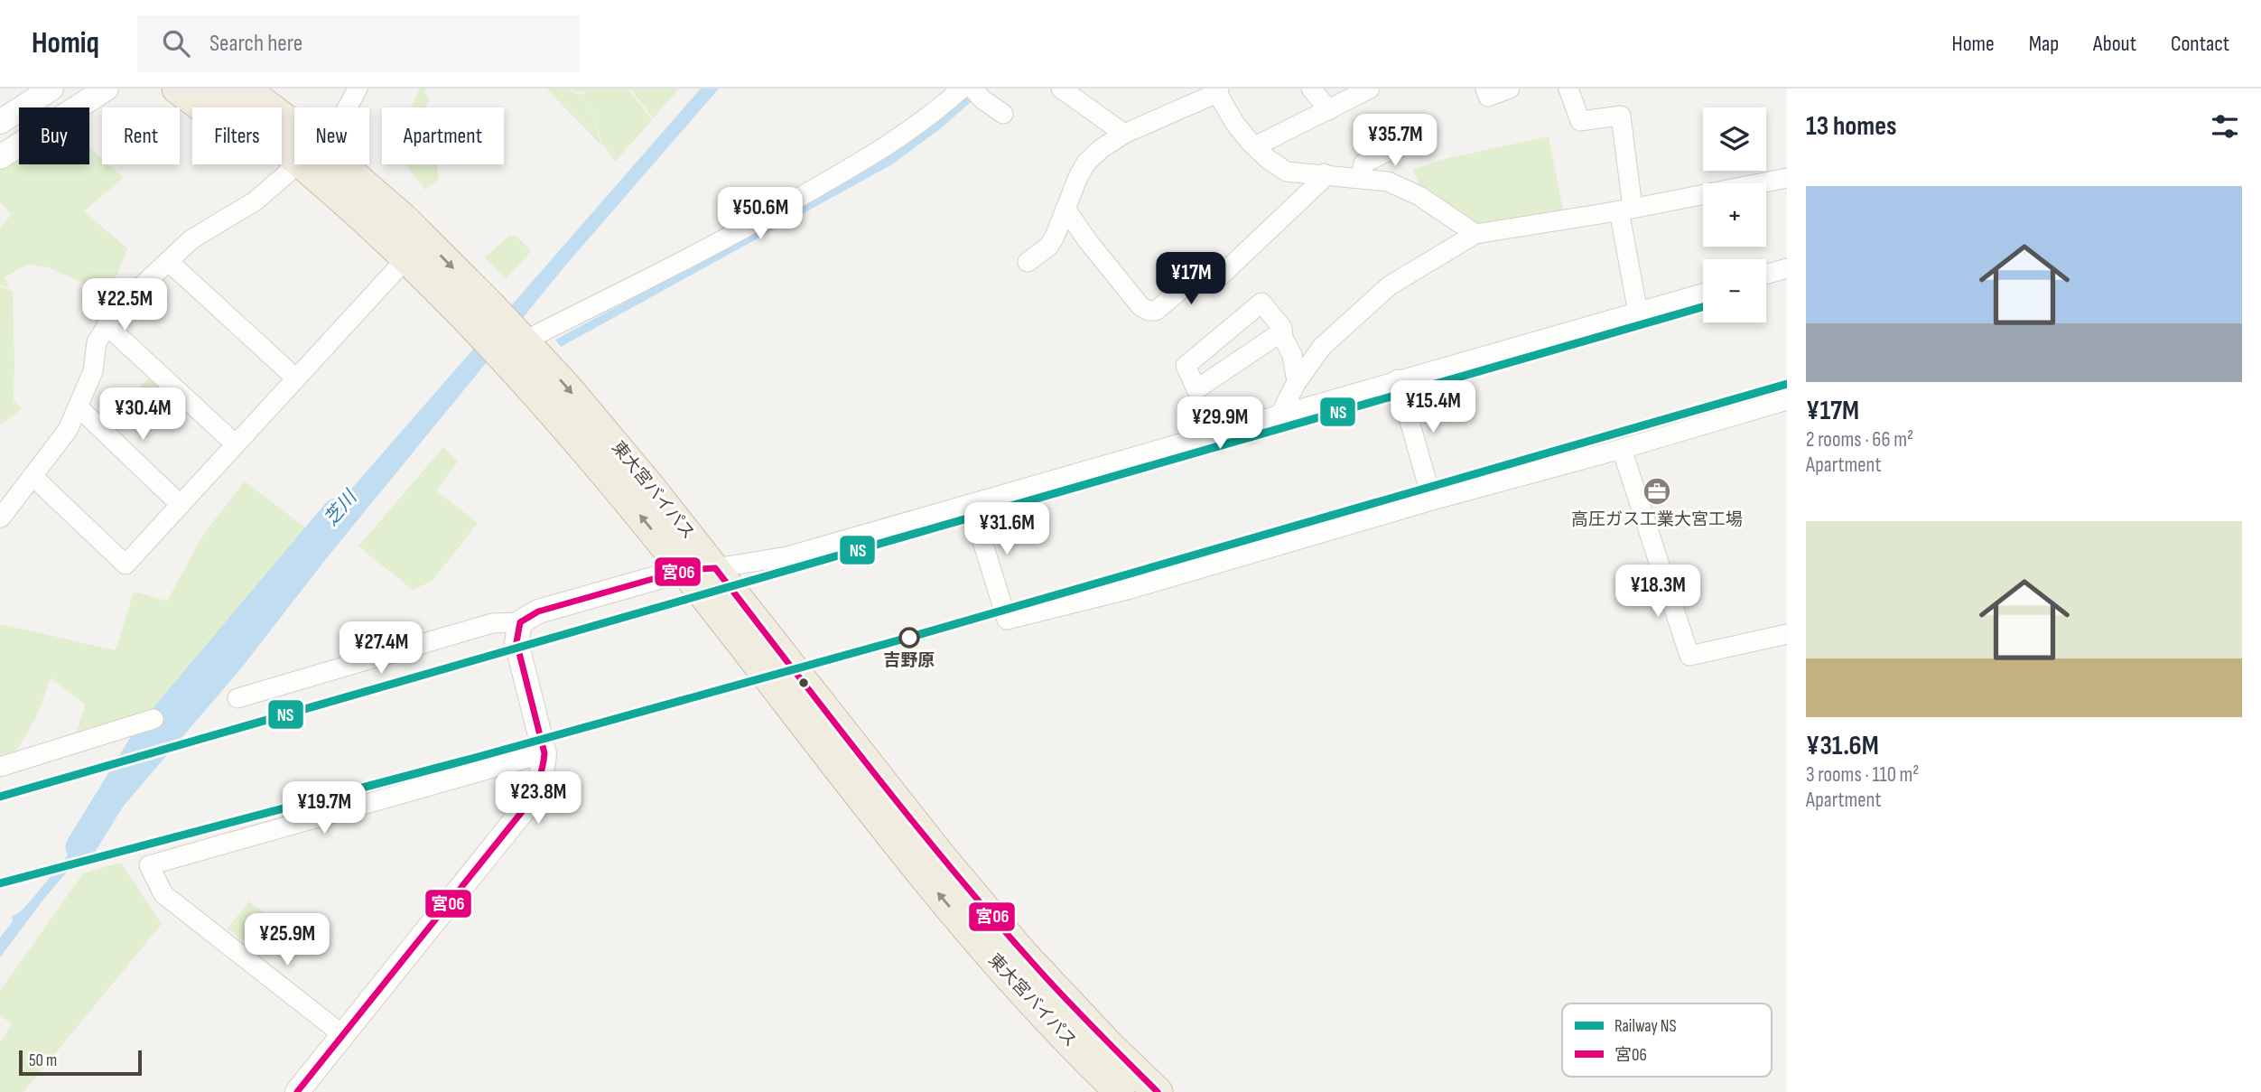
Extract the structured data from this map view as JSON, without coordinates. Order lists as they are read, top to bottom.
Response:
{
  "streets": {
    "highway": ["東大宮バイパス"]
  },
  "water": ["芝川"],
  "places": {
    "office": ["高圧ガス工業大宮工場"],
    "other": ["吉野原"]
  },
  "lines": ["rail line NS", "transit line 宮06"],
  "legend": ["Railway NS", "宮06"],
  "scale_bar": "50 m",
  "page": {
    "header": "Homiq",
    "search": "Search here",
    "nav": [
      "Home",
      "Map",
      "About",
      "Contact"
    ],
    "heading": "13 homes",
    "map_buttons": ["+", "−"],
    "chip": [
      "Buy",
      "Rent",
      "Filters",
      "New",
      "Apartment"
    ],
    "price": [
      "¥35.7M",
      "¥50.6M",
      "¥17M",
      "¥22.5M",
      "¥15.4M",
      "¥30.4M",
      "¥29.9M",
      "¥31.6M",
      "¥18.3M",
      "¥27.4M",
      "¥23.8M",
      "¥19.7M",
      "¥25.9M"
    ],
    "list": [
      {
        "name": "¥17M",
        "note": "2 rooms · 66 m² · Apartment"
      },
      {
        "name": "¥31.6M",
        "note": "3 rooms · 110 m² · Apartment"
      }
    ],
    "scale": "50 m"
  }
}
